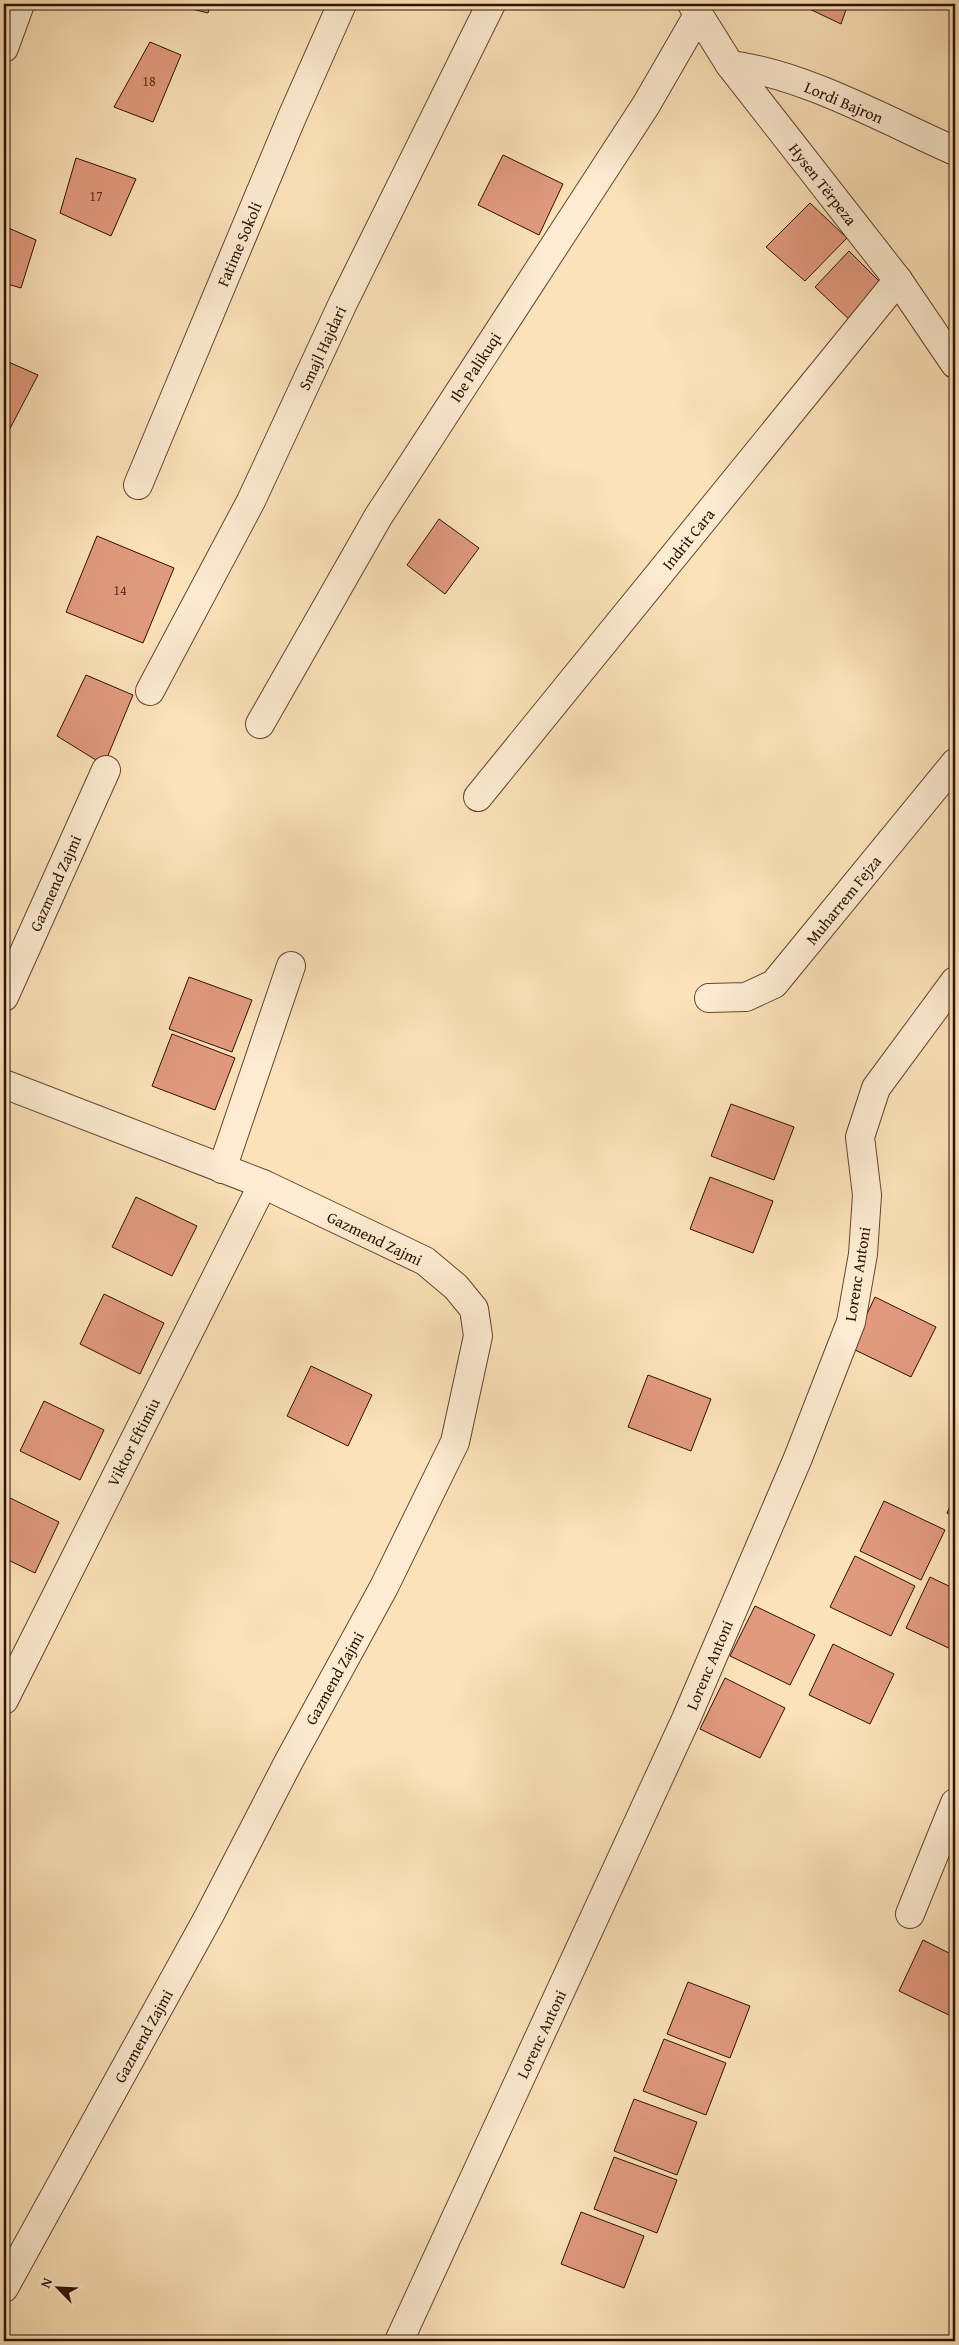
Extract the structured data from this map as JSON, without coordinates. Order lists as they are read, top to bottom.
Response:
{
  "streets": {
    "street": [
      "Lordi Bajron",
      "Hysen Tërpeza",
      "Fatime Sokoli",
      "Smajl Hajdari",
      "Ibe Palikuqi",
      "Indrit Cara",
      "Gazmend Zajmi",
      "Muharrem Fejza",
      "Lorenc Antoni",
      "Viktor Eftimiu"
    ]
  },
  "crossings": [
    ["Lordi Bajron", "Hysen Tërpeza"],
    ["Hysen Tërpeza", "Ibe Palikuqi"],
    ["Hysen Tërpeza", "Indrit Cara"],
    ["Gazmend Zajmi", "Viktor Eftimiu"]
  ],
  "house_numbers": ["18", "17", "14"],
  "north": "top left"
}
